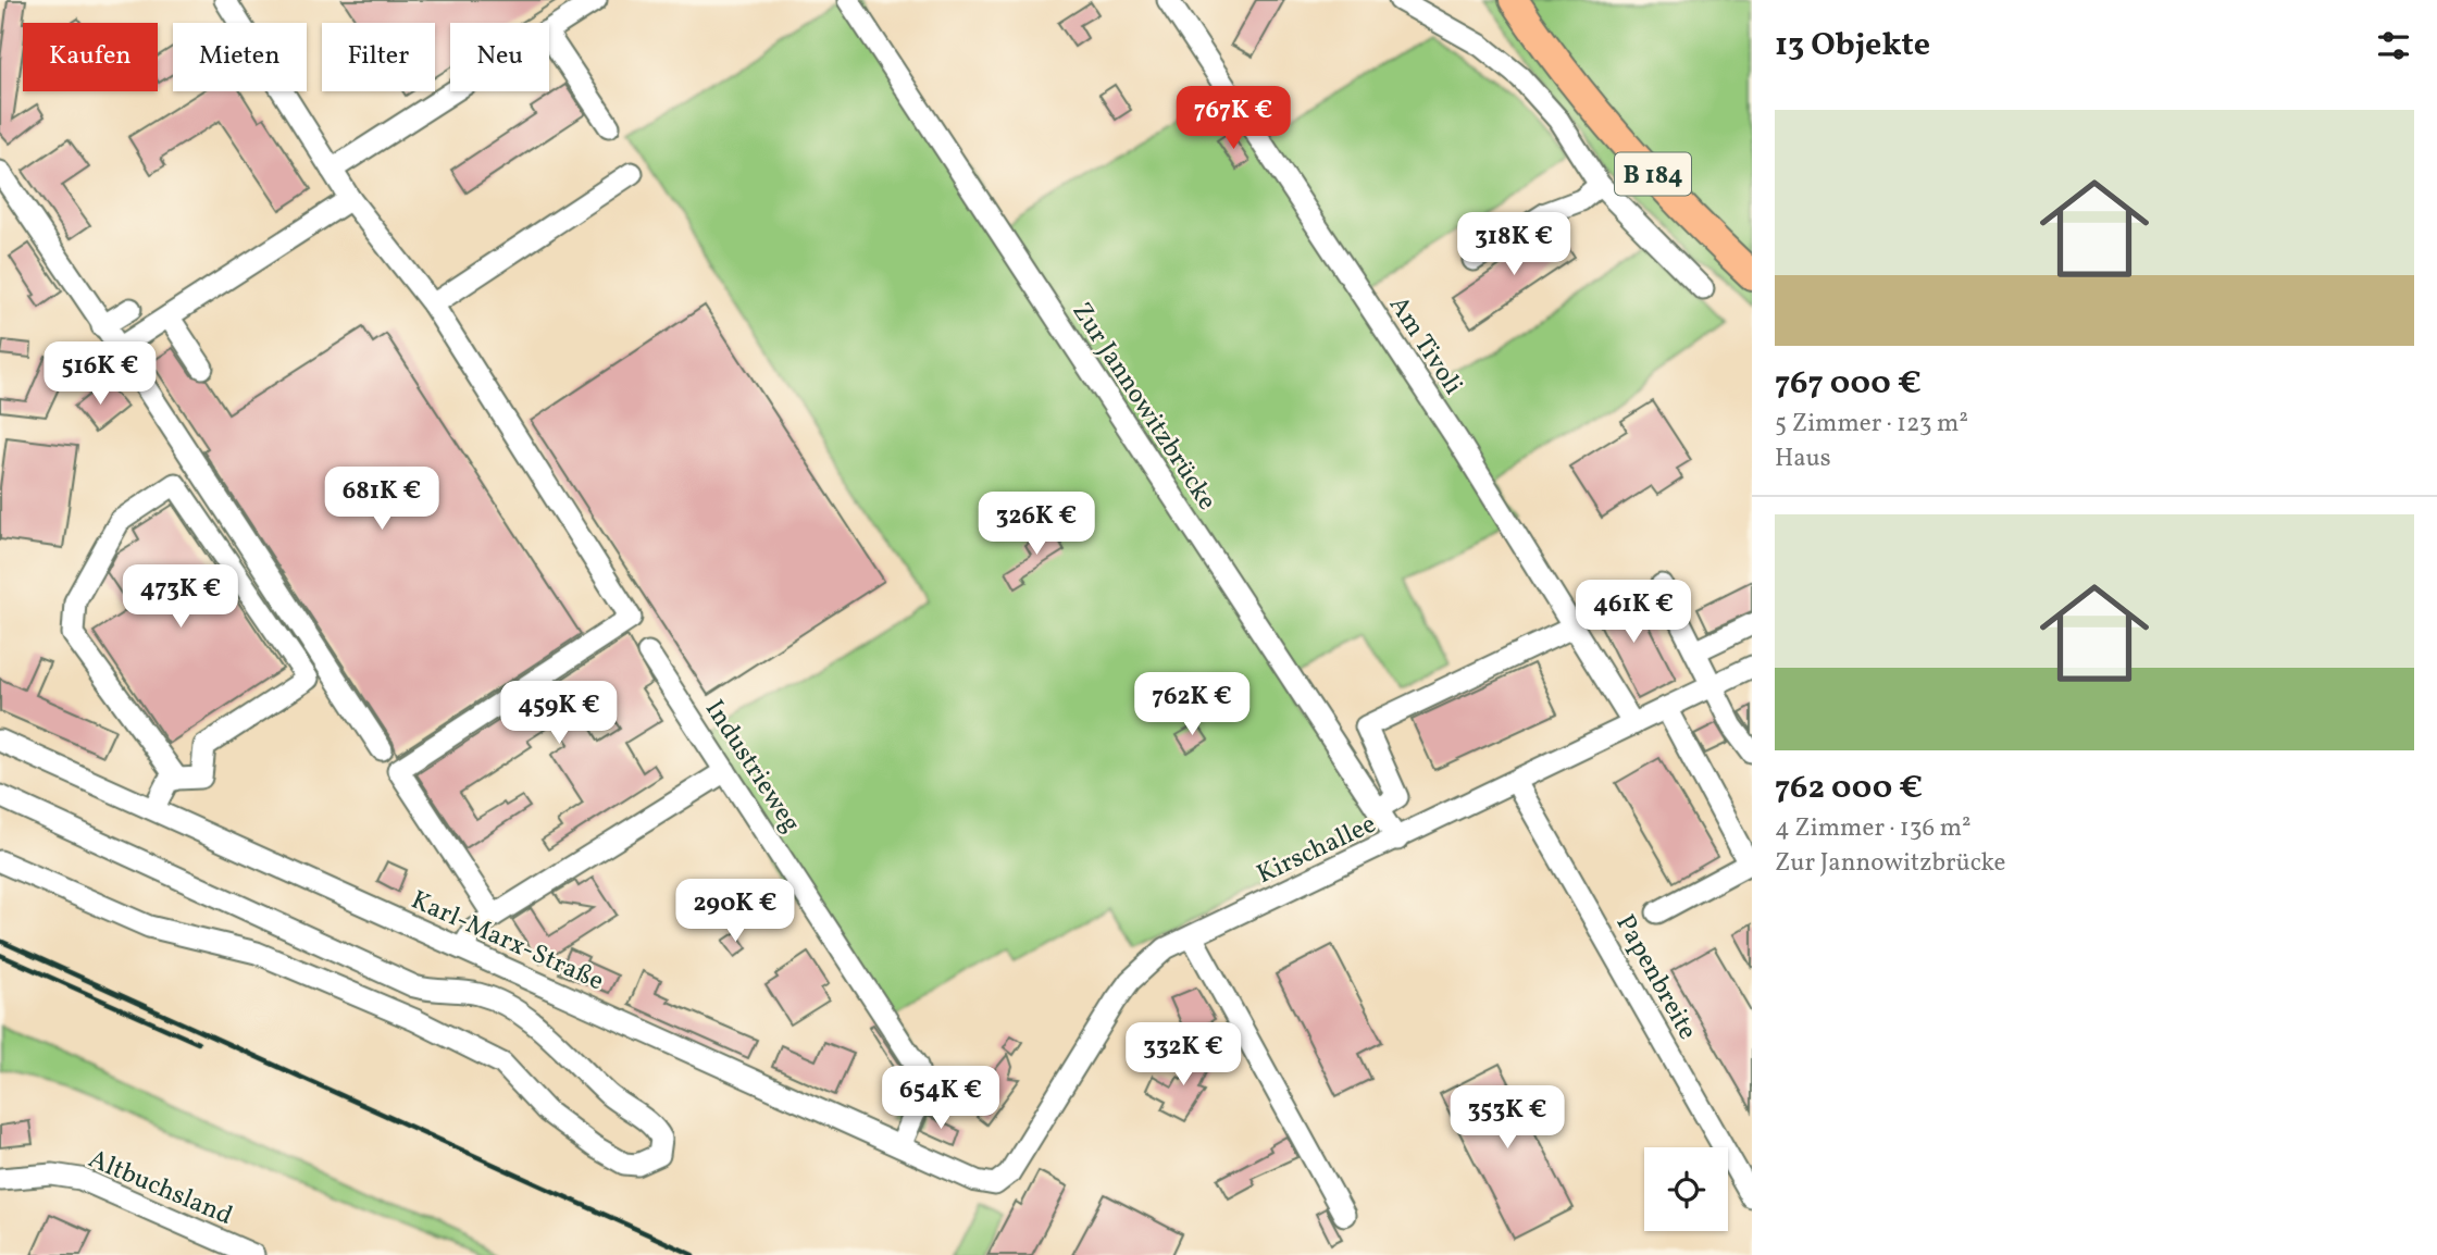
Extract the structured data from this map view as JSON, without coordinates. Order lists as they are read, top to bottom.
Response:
{
  "streets": {
    "main road": ["B 184"],
    "street": [
      "Am Tivoli",
      "Zur Jannowitzbrücke",
      "Industrieweg",
      "Kirschallee",
      "Karl-Marx-Straße",
      "Papenbreite",
      "Altbuchsland"
    ]
  },
  "crossings": [
    ["Am Tivoli", "Kirschallee"],
    ["Zur Jannowitzbrücke", "Kirschallee"],
    ["Industrieweg", "Karl-Marx-Straße"],
    ["Kirschallee", "Karl-Marx-Straße"],
    ["Kirschallee", "Papenbreite"]
  ],
  "page": {
    "heading": "13 Objekte",
    "chip": [
      "Kaufen",
      "Mieten",
      "Filter",
      "Neu"
    ],
    "price": [
      "767K €",
      "318K €",
      "516K €",
      "681K €",
      "326K €",
      "473K €",
      "461K €",
      "762K €",
      "459K €",
      "290K €",
      "332K €",
      "654K €",
      "353K €"
    ],
    "list": [
      {
        "name": "767 000 €",
        "note": "5 Zimmer · 123 m² · Haus"
      },
      {
        "name": "762 000 €",
        "note": "4 Zimmer · 136 m² · Zur Jannowitzbrücke"
      }
    ]
  }
}
